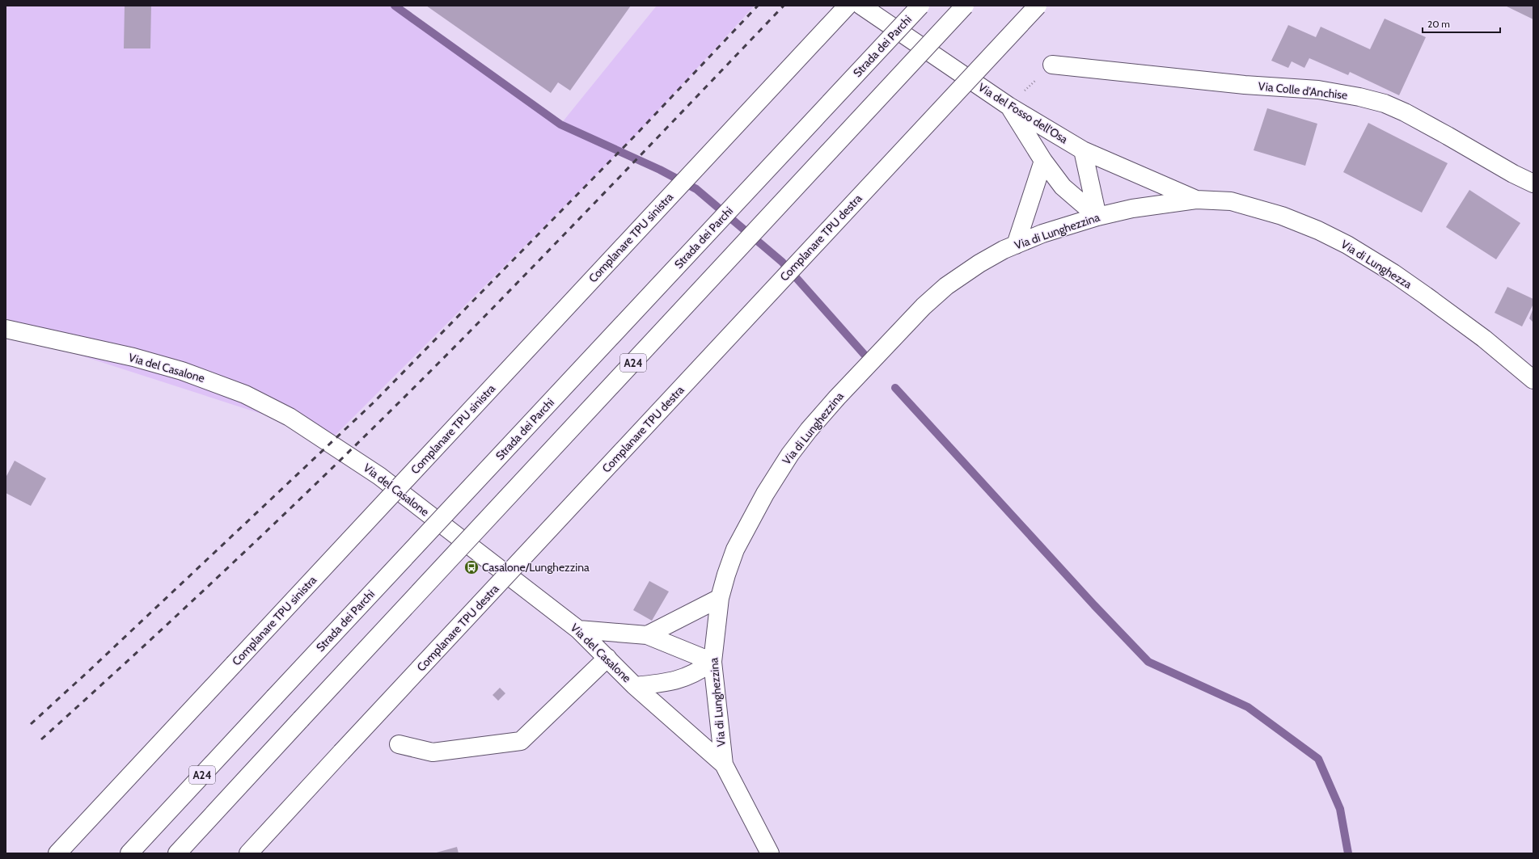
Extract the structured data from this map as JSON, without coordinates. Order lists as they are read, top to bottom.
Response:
{
  "streets": {
    "main road": [
      "Strada dei Parchi",
      "Via Colle d'Anchise",
      "Via del Fosso dell'Osa",
      "Via di Lunghezzina",
      "Complanare TPU sinistra",
      "Complanare TPU destra",
      "Via di Lunghezza",
      "A24",
      "Via del Casalone"
    ]
  },
  "crossings": [
    ["Via del Fosso dell'Osa", "Via di Lunghezzina"],
    ["Via del Fosso dell'Osa", "Via di Lunghezza"],
    ["Via di Lunghezzina", "Via di Lunghezza"],
    ["Via di Lunghezzina", "Via del Casalone"]
  ],
  "places": {
    "bus stop": ["Casalone/Lunghezzina"]
  },
  "scale_bar": "20 m"
}
